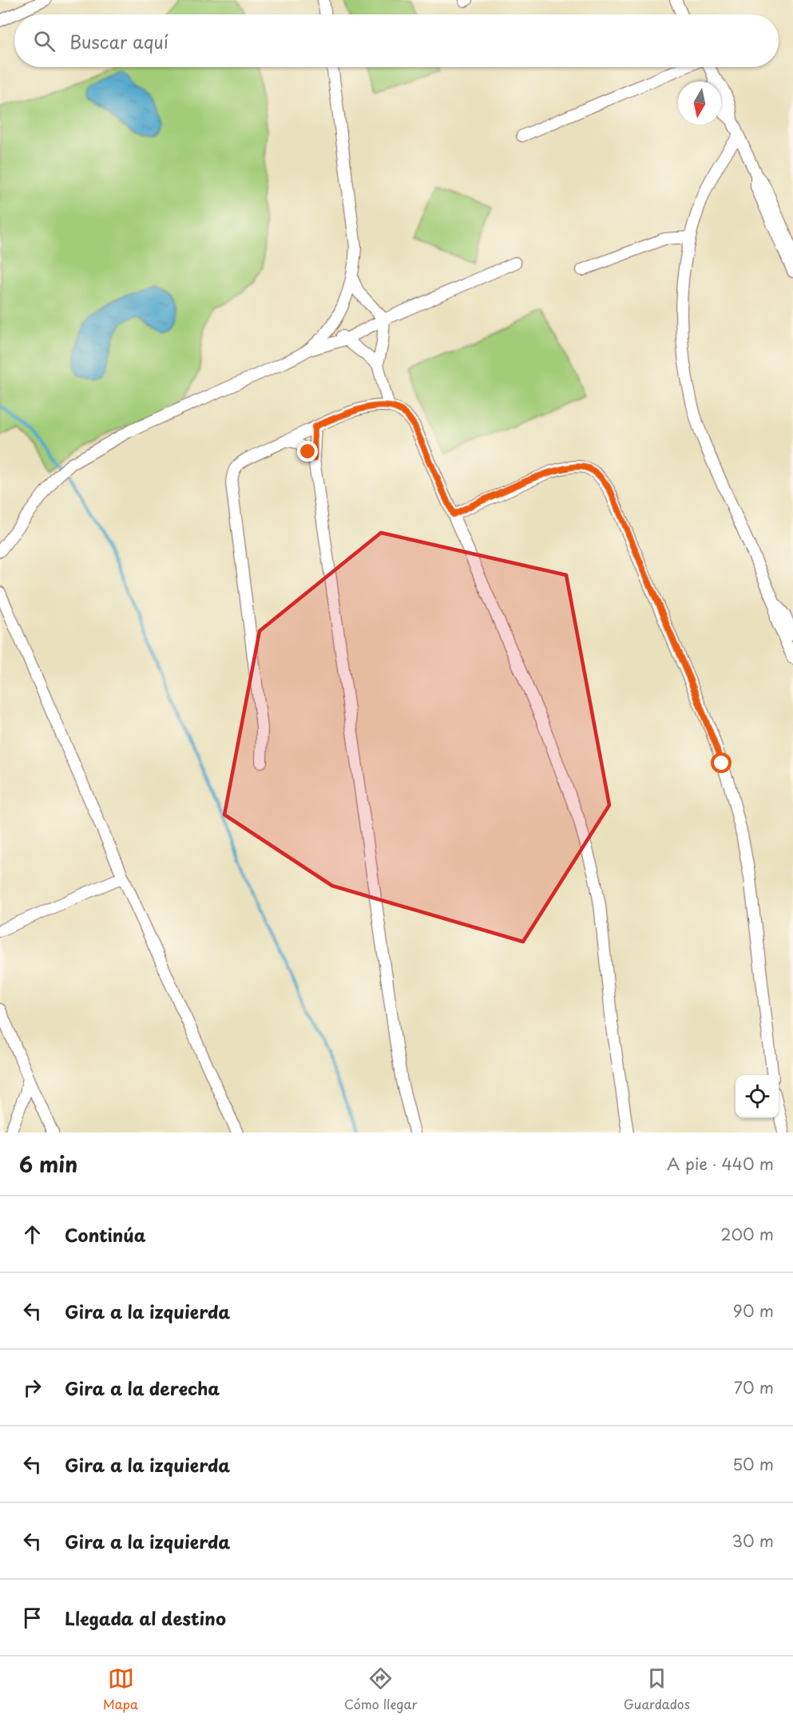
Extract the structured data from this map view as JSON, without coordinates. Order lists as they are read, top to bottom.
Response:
{
  "north": "bottom",
  "page": {
    "search": "Buscar aquí",
    "heading": ["6 min", "A pie · 440 m"],
    "list": [
      ["Continúa", "200 m"],
      ["Gira a la izquierda", "90 m"],
      ["Gira a la derecha", "70 m"],
      ["Gira a la izquierda", "50 m"],
      ["Gira a la izquierda", "30 m"],
      "Llegada al destino"
    ],
    "nav": ["Mapa", "Cómo llegar", "Guardados"]
  }
}
